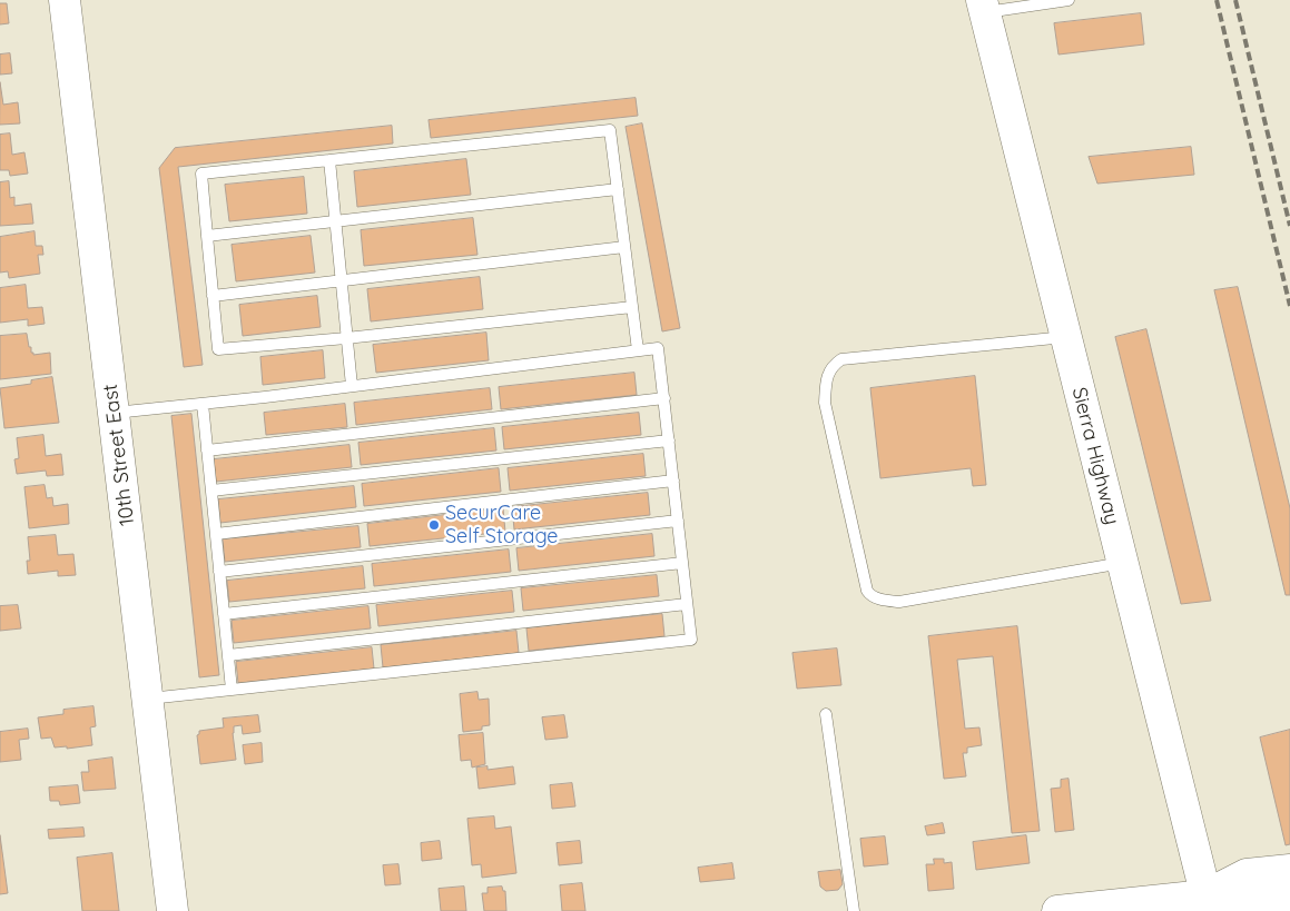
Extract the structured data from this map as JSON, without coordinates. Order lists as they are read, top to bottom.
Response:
{
  "streets": {
    "main road": ["10th Street East", "Sierra Highway"]
  },
  "places": ["SecurCare Self Storage"]
}
